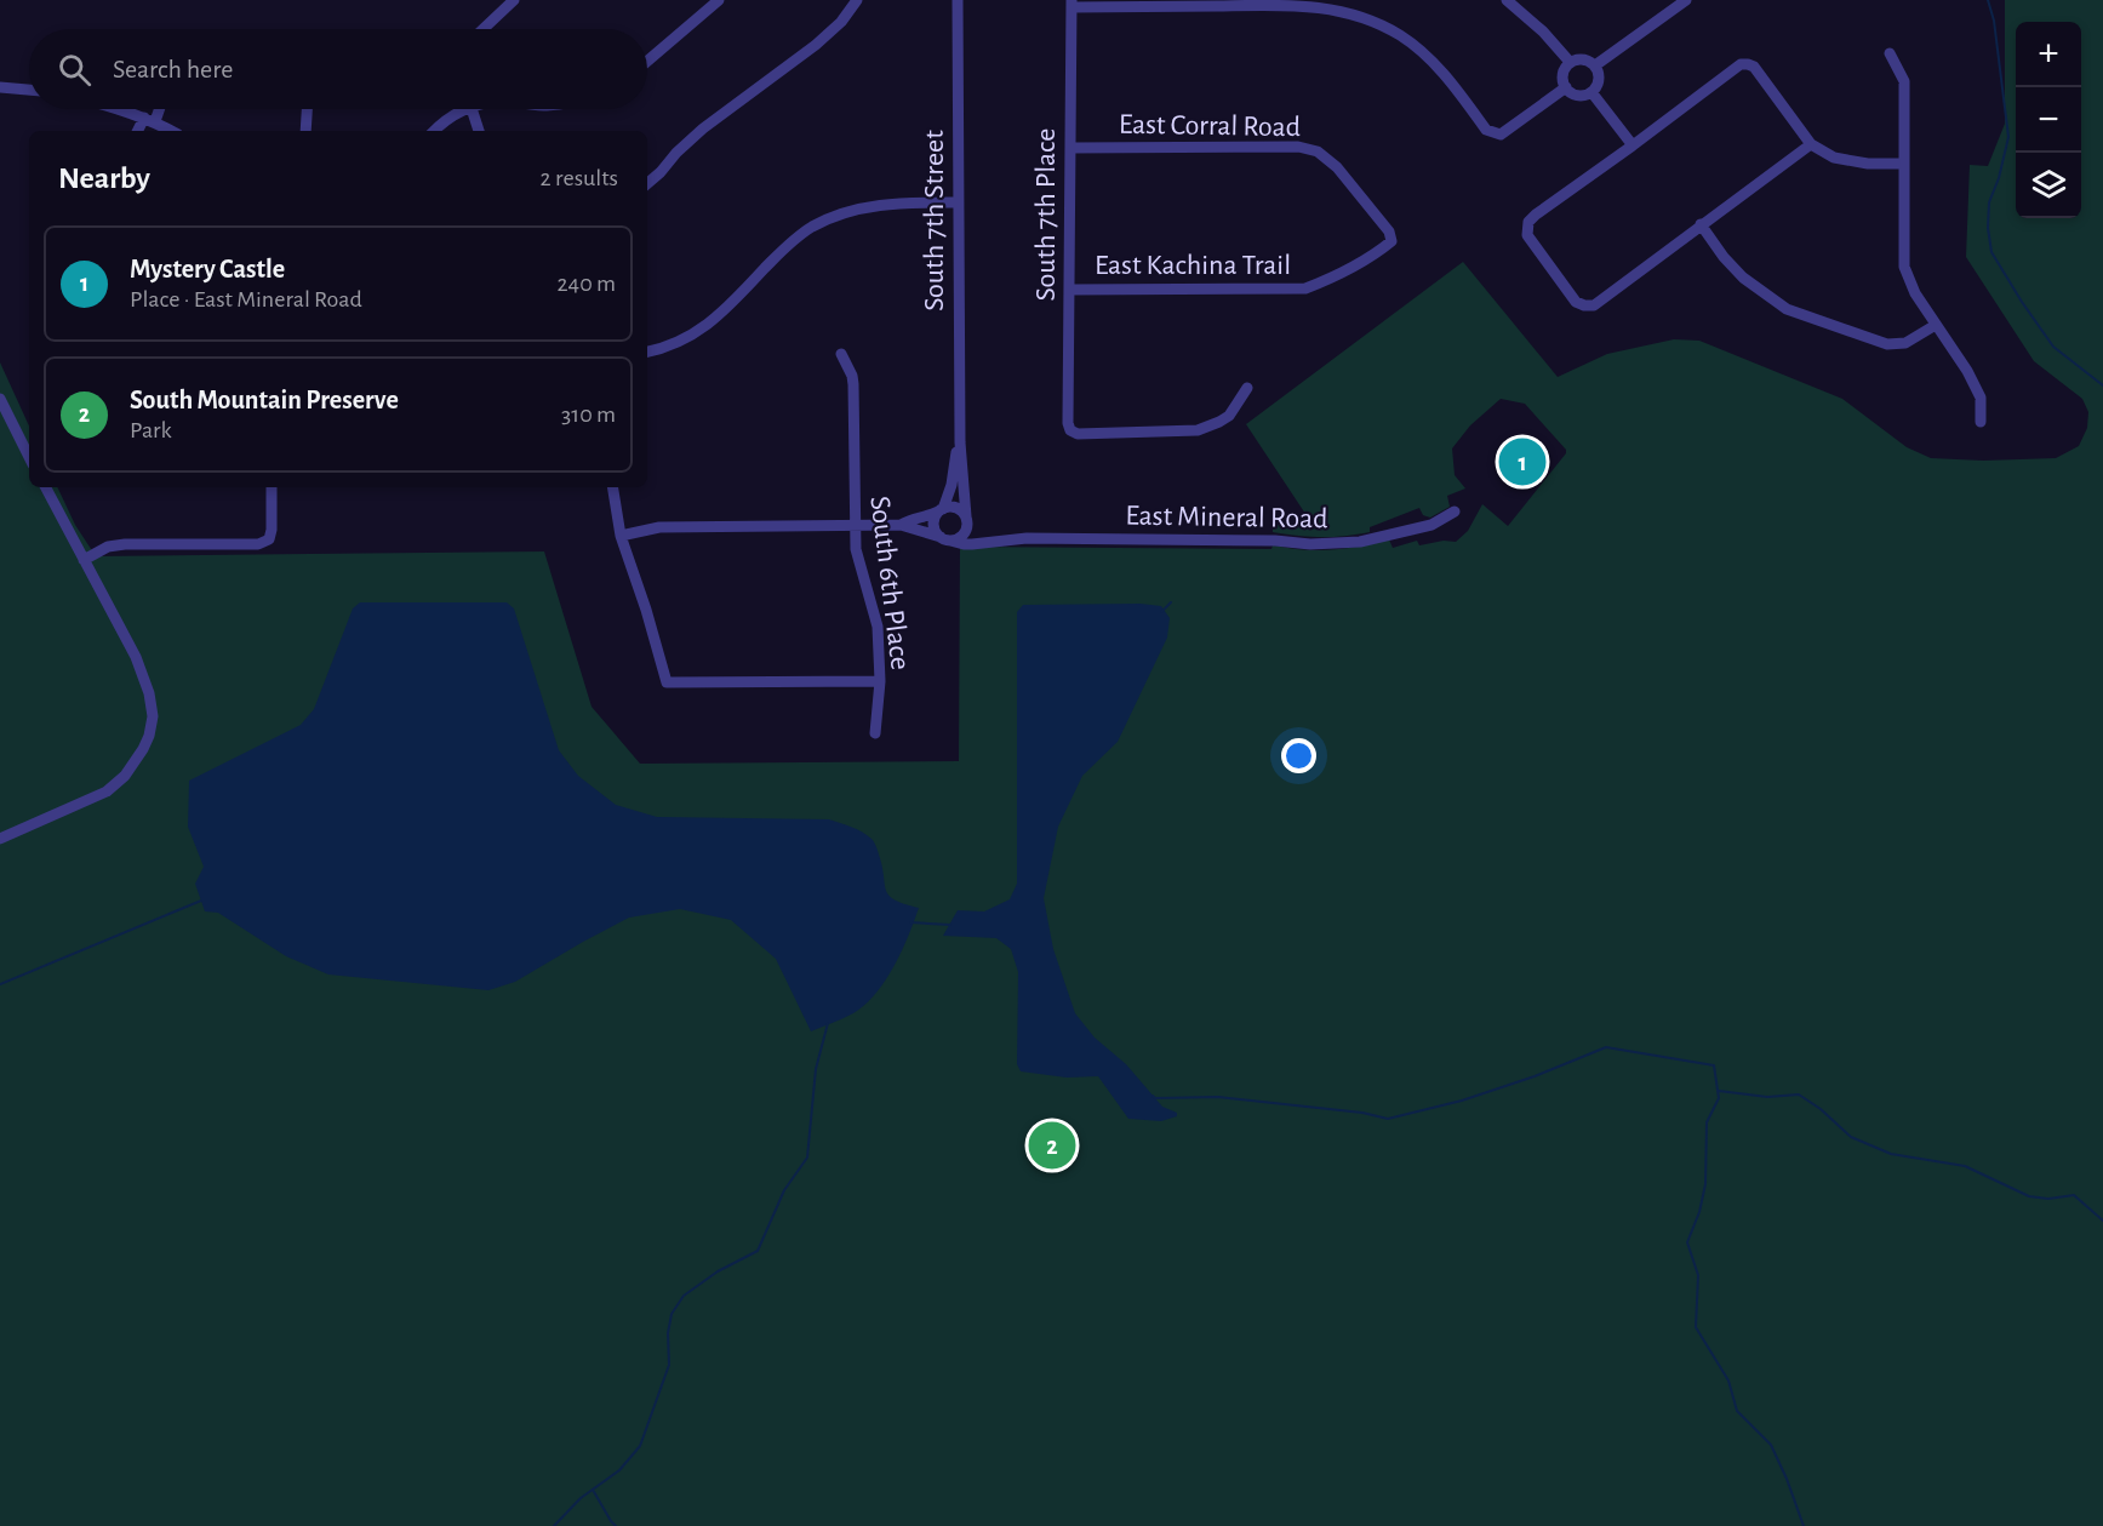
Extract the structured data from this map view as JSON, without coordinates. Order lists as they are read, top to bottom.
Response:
{
  "streets": {
    "street": [
      "East Corral Road",
      "South 7th Place",
      "South 7th Street",
      "East Kachina Trail",
      "East Mineral Road",
      "South 6th Place"
    ]
  },
  "crossings": [
    ["East Corral Road", "South 7th Place"],
    ["East Corral Road", "East Kachina Trail"],
    ["South 7th Place", "East Kachina Trail"],
    ["South 7th Street", "East Mineral Road"],
    ["East Mineral Road", "South 6th Place"]
  ],
  "page": {
    "map_buttons": ["+", "−"],
    "search": "Search here",
    "heading": ["Nearby", "2 results"],
    "list": [
      {
        "mark": "1",
        "name": "Mystery Castle",
        "note": "Place · East Mineral Road",
        "value": "240 m"
      },
      {
        "mark": "2",
        "name": "South Mountain Preserve",
        "note": "Park",
        "value": "310 m"
      }
    ],
    "pins": ["1", "2"]
  }
}
